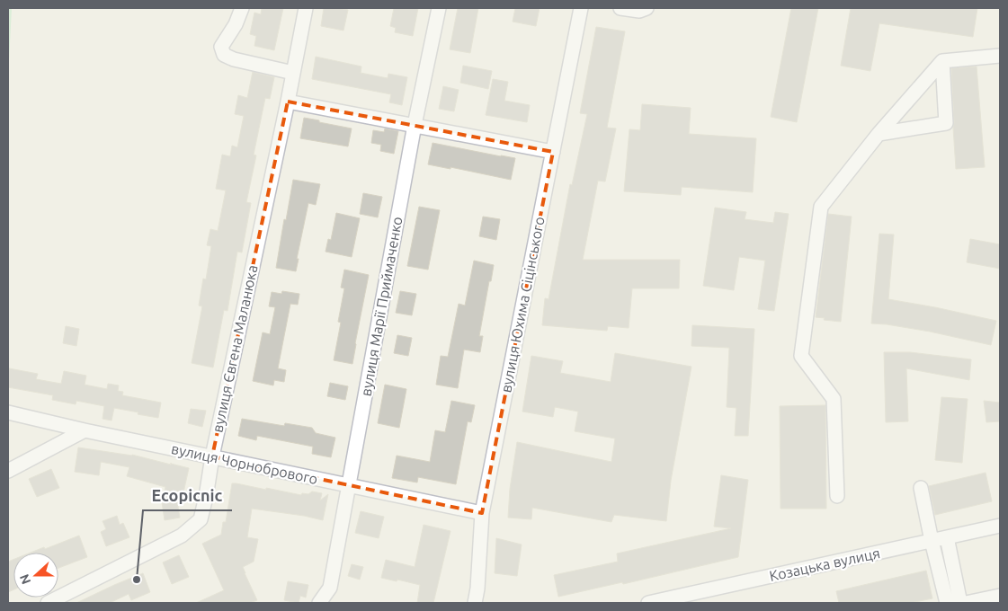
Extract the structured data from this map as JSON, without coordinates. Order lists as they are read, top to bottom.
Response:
{
  "streets": {
    "street": [
      "вулиця Юхима Сіцінського",
      "вулиця Марії Приймаченко",
      "вулиця Євгена Маланюка",
      "вулиця Чорнобрового",
      "Козацька вулиця"
    ]
  },
  "crossings": [
    ["вулиця Юхима Сіцінського", "вулиця Чорнобрового"],
    ["вулиця Марії Приймаченко", "вулиця Чорнобрового"],
    ["вулиця Євгена Маланюка", "вулиця Чорнобрового"]
  ],
  "places": ["Ecopicnic"],
  "north": "left"
}
